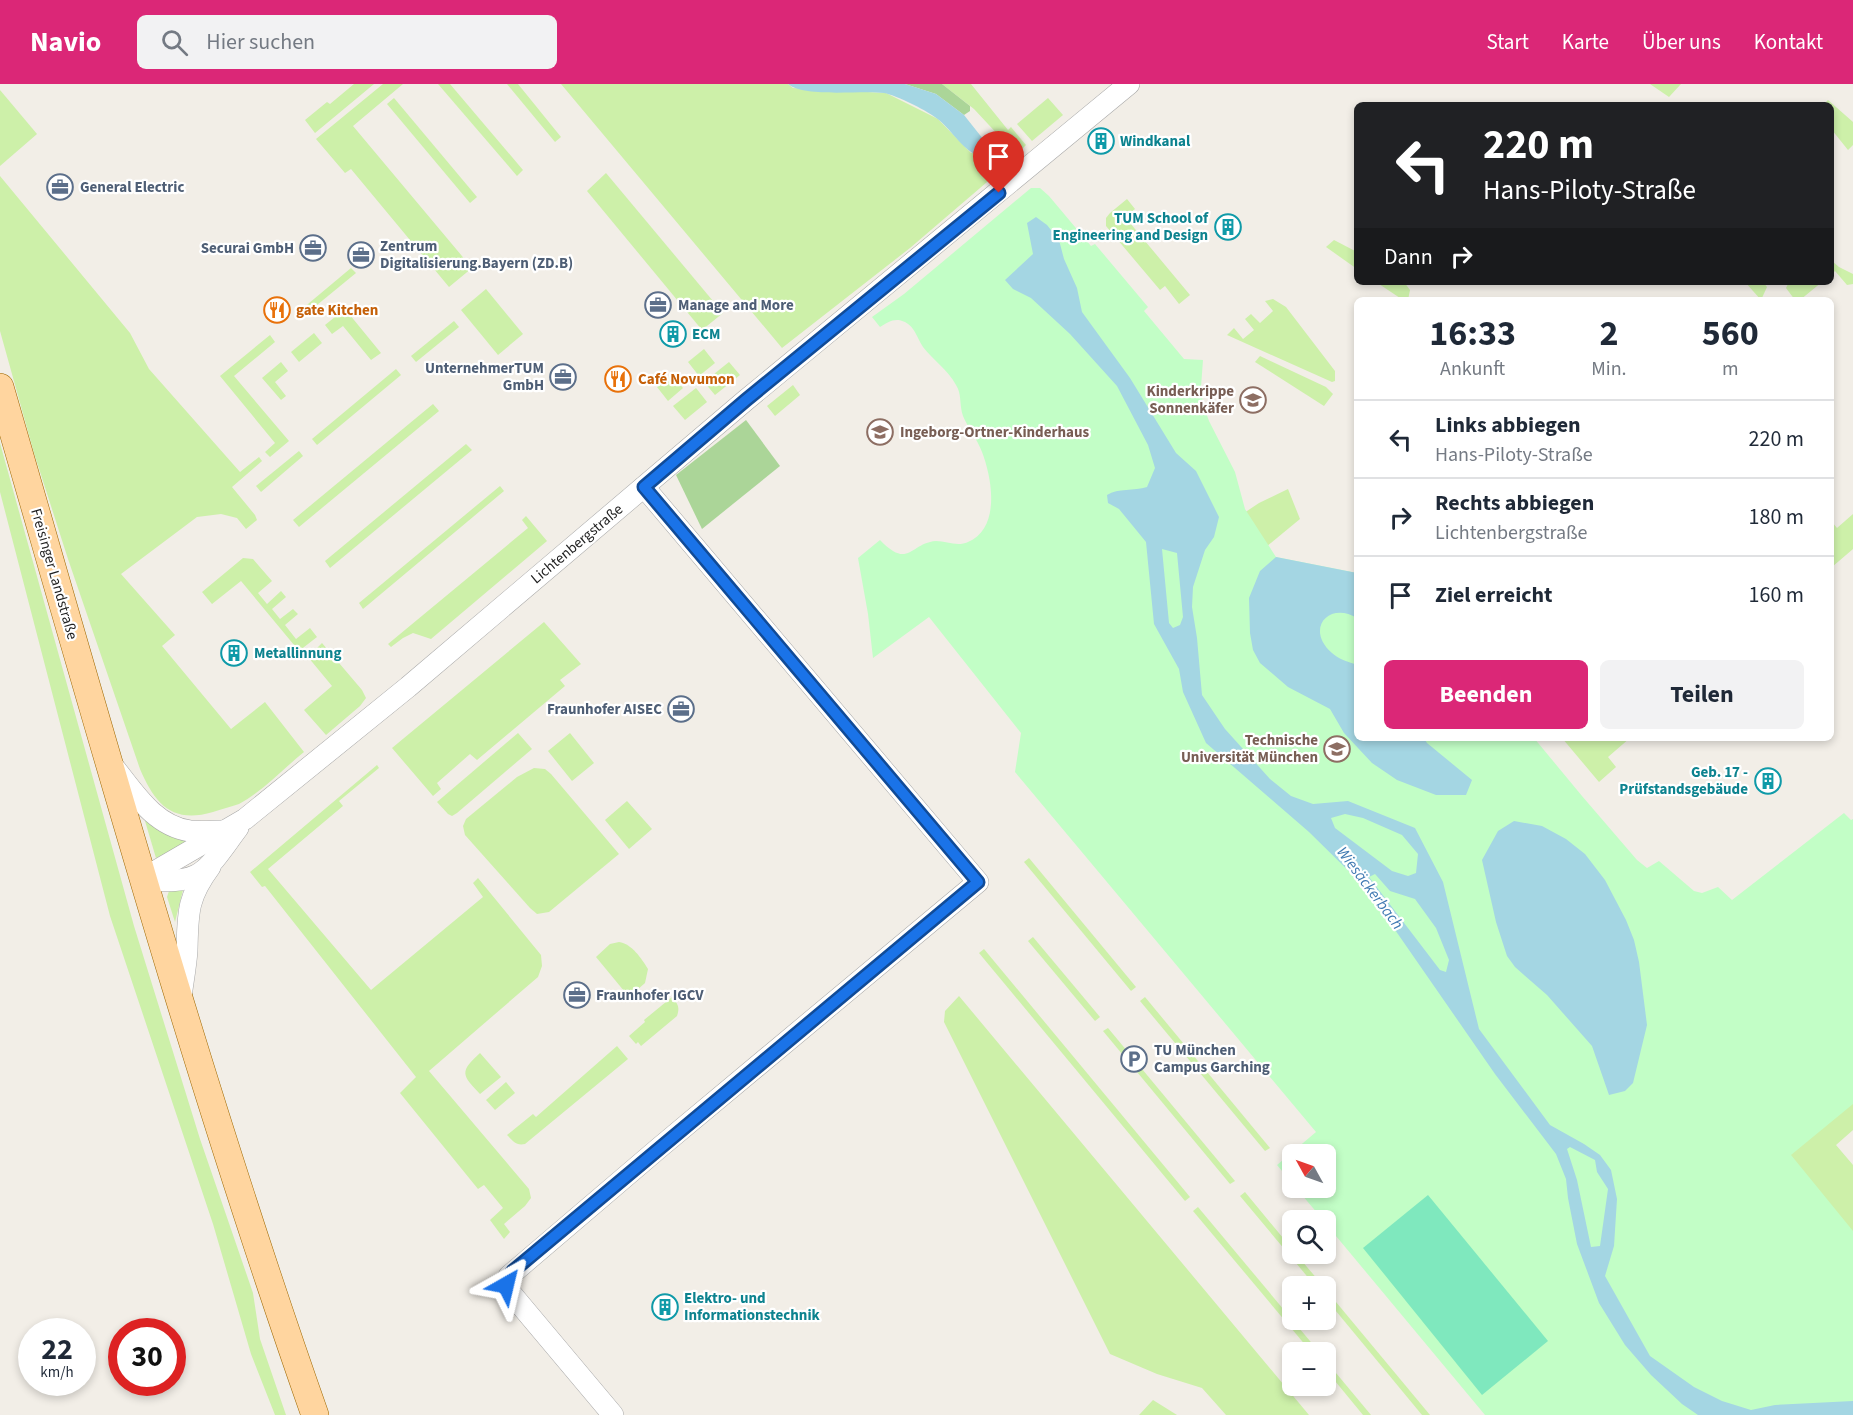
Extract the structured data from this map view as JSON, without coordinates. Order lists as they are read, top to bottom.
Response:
{
  "streets": {
    "main road": ["Freisinger Landstraße"],
    "street": ["Lichtenbergstraße"]
  },
  "crossings": [
    ["Lichtenbergstraße", "Freisinger Landstraße"]
  ],
  "water": ["Wiesäckerbach"],
  "places": {
    "building": [
      "Windkanal",
      "TUM School of Engineering and Design",
      "ECM",
      "Metallinnung",
      "Geb. 17 - Prüfstandsgebäude",
      "Elektro- und Informationstechnik"
    ],
    "office": [
      "General Electric",
      "Securai GmbH",
      "Zentrum Digitalisierung.Bayern (ZD.B)",
      "Manage and More",
      "UnternehmerTUM GmbH",
      "Fraunhofer AISEC",
      "Fraunhofer IGCV"
    ],
    "restaurant": ["gate Kitchen", "Café Novumon"],
    "school or university": ["Kinderkrippe Sonnenkäfer", "Ingeborg-Ortner-Kinderhaus", "Technische Universität München"],
    "parking": ["TU München Campus Garching"]
  },
  "north": "top left",
  "page": {
    "header": "Navio",
    "search": "Hier suchen",
    "nav": [
      "Start",
      "Karte",
      "Über uns",
      "Kontakt"
    ],
    "turn": ["220 m", "Hans-Piloty-Straße"],
    "then": "Dann",
    "eta": [
      "16:33",
      "Ankunft",
      "2",
      "Min.",
      "560",
      "m"
    ],
    "list": [
      {
        "name": "Links abbiegen",
        "note": "Hans-Piloty-Straße",
        "value": "220 m"
      },
      {
        "name": "Rechts abbiegen",
        "note": "Lichtenbergstraße",
        "value": "180 m"
      },
      {
        "name": "Ziel erreicht",
        "value": "160 m"
      }
    ],
    "buttons": ["Beenden", "Teilen"],
    "map_buttons": ["+", "−"],
    "speed": "22 km/h",
    "limit": "30"
  }
}
